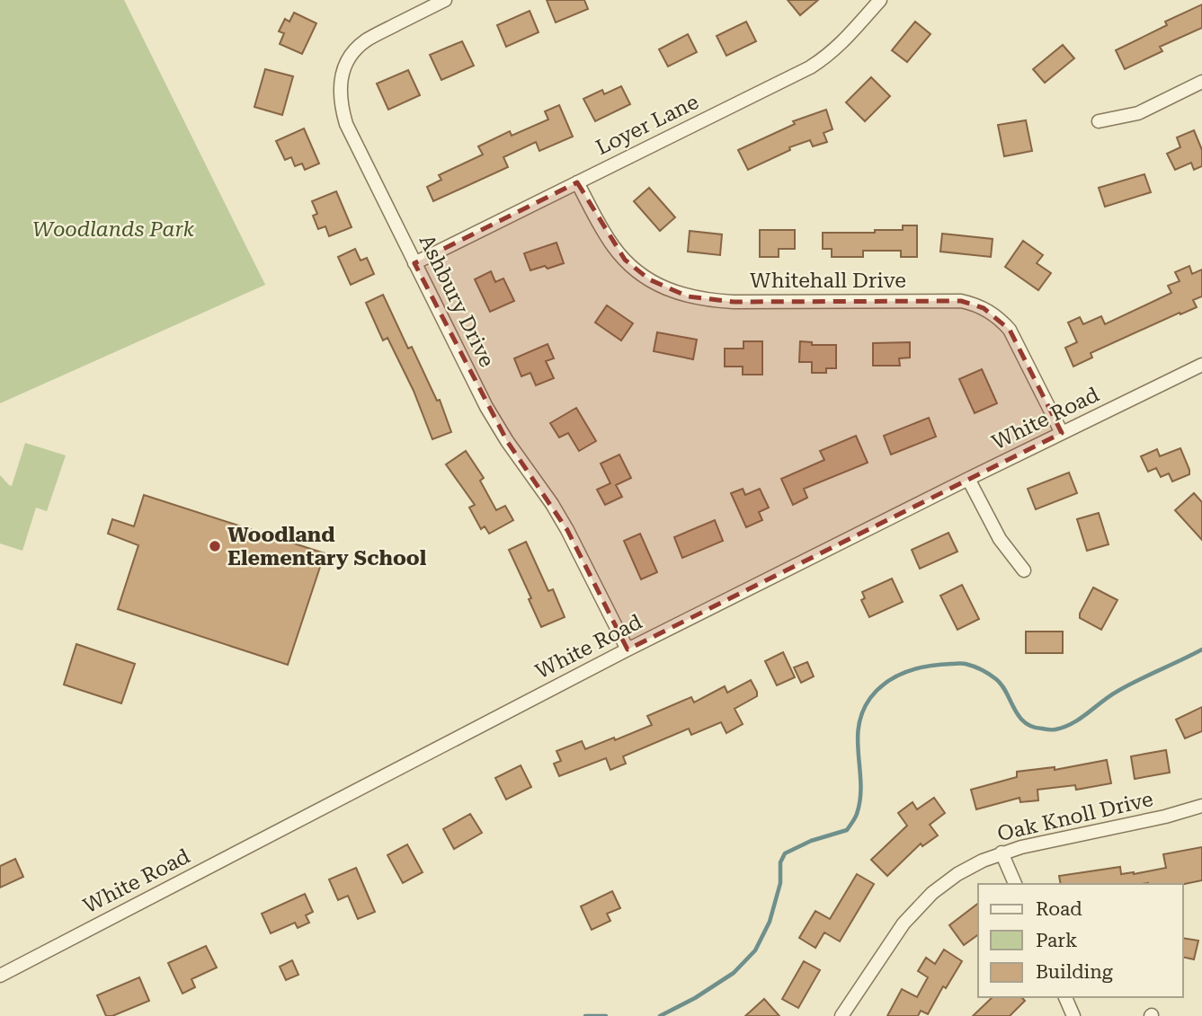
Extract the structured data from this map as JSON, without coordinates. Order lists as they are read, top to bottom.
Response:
{
  "streets": {
    "street": [
      "Loyer Lane",
      "Whitehall Drive",
      "Ashbury Drive",
      "White Road",
      "Oak Knoll Drive"
    ]
  },
  "crossings": [
    ["Loyer Lane", "Whitehall Drive"],
    ["Loyer Lane", "Ashbury Drive"],
    ["Whitehall Drive", "White Road"],
    ["Ashbury Drive", "White Road"]
  ],
  "parks": ["Woodlands Park"],
  "places": ["Woodland Elementary School"],
  "legend": ["Road", "Park", "Building"]
}
